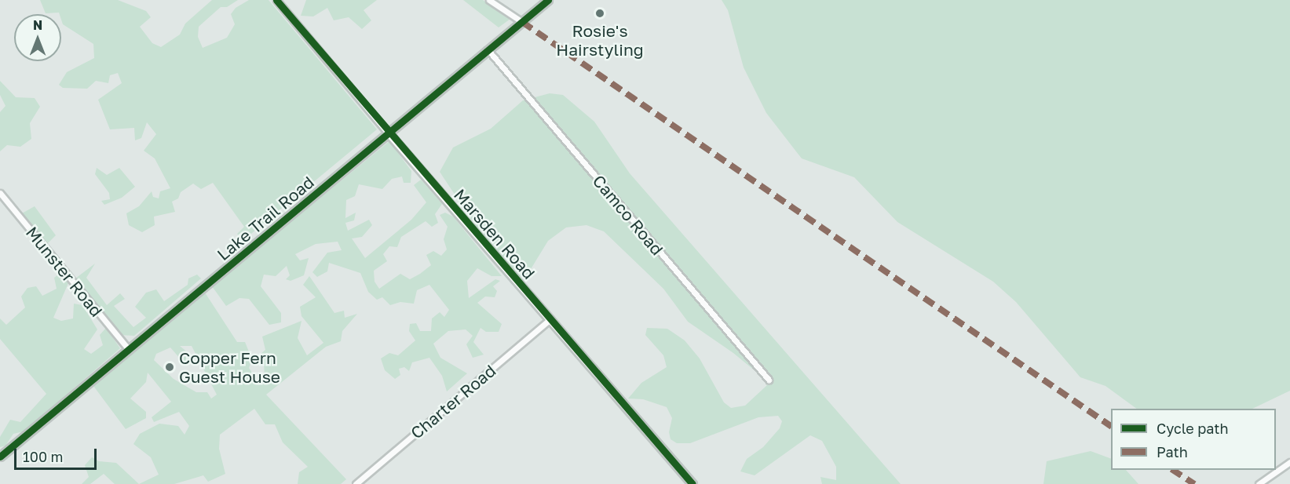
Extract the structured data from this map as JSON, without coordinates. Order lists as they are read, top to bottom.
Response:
{
  "streets": {
    "street": [
      "Camco Road",
      "Lake Trail Road",
      "Marsden Road",
      "Munster Road",
      "Charter Road"
    ]
  },
  "crossings": [
    ["Camco Road", "Lake Trail Road"],
    ["Lake Trail Road", "Marsden Road"],
    ["Lake Trail Road", "Munster Road"],
    ["Marsden Road", "Charter Road"]
  ],
  "places": ["Rosie's Hairstyling", "Copper Fern Guest House"],
  "legend": ["Cycle path", "Path"],
  "scale_bar": "100 m",
  "north": "top"
}
